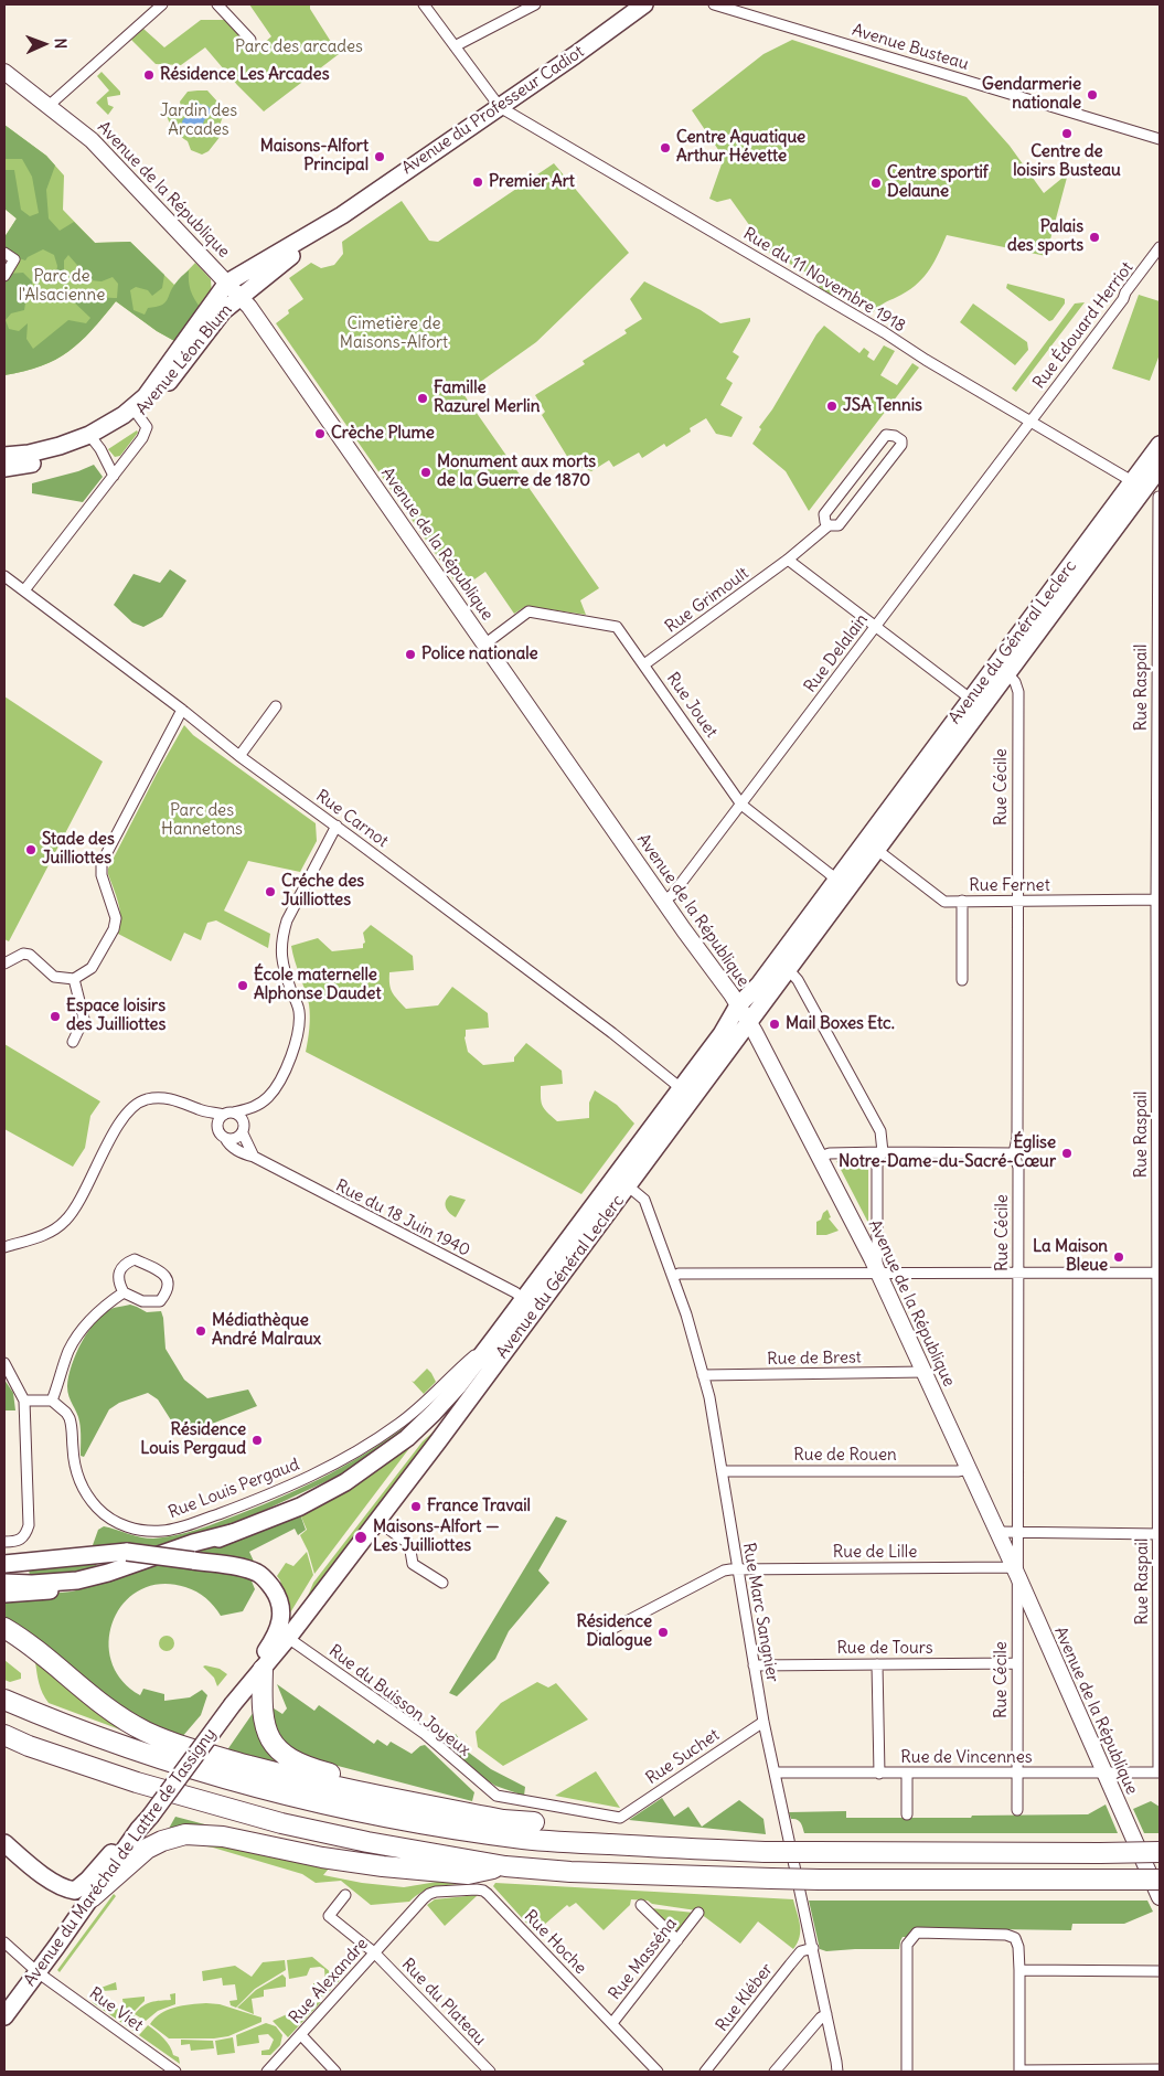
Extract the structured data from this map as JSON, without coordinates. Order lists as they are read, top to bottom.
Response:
{
  "streets": {
    "main road": [
      "Avenue du Professeur Cadiot",
      "Avenue de la République",
      "Avenue Léon Blum",
      "Avenue du Général Leclerc",
      "Avenue du Maréchal de Lattre de Tassigny"
    ],
    "street": [
      "Avenue Busteau",
      "Rue du 11 Novembre 1918",
      "Rue Édouard Herriot",
      "Rue Grimoult",
      "Rue Delalain",
      "Rue Raspail",
      "Rue Jouet",
      "Rue Cécile",
      "Rue Carnot",
      "Rue Fernet",
      "Rue du 18 Juin 1940",
      "Rue de Brest",
      "Rue de Rouen",
      "Rue Louis Pergaud",
      "Rue de Lille",
      "Rue Marc Sangnier",
      "Rue de Tours",
      "Rue du Buisson Joyeux",
      "Rue Suchet",
      "Rue de Vincennes",
      "Rue Hoche",
      "Rue Masséna",
      "Rue Alexandre",
      "Rue Kléber",
      "Rue du Plateau",
      "Rue Viet"
    ]
  },
  "crossings": [
    ["Avenue du Professeur Cadiot", "Avenue de la République"],
    ["Avenue du Professeur Cadiot", "Rue du 11 Novembre 1918"],
    ["Avenue du Professeur Cadiot", "Avenue Léon Blum"],
    ["Avenue de la République", "Avenue Léon Blum"],
    ["Avenue de la République", "Avenue du Général Leclerc"],
    ["Avenue de la République", "Rue Delalain"],
    ["Avenue de la République", "Rue Jouet"],
    ["Avenue de la République", "Rue Cécile"],
    ["Avenue de la République", "Rue de Brest"],
    ["Avenue de la République", "Rue de Rouen"],
    ["Avenue de la République", "Rue de Lille"],
    ["Avenue de la République", "Rue de Vincennes"],
    ["Rue du 11 Novembre 1918", "Rue Édouard Herriot"],
    ["Rue du 11 Novembre 1918", "Avenue du Général Leclerc"],
    ["Rue du 11 Novembre 1918", "Rue Delalain"],
    ["Rue du 11 Novembre 1918", "Rue Raspail"],
    ["Rue Édouard Herriot", "Rue Delalain"],
    ["Rue Grimoult", "Rue Jouet"],
    ["Avenue du Général Leclerc", "Rue Raspail"],
    ["Avenue du Général Leclerc", "Rue Jouet"],
    ["Avenue du Général Leclerc", "Rue Cécile"],
    ["Avenue du Général Leclerc", "Rue Carnot"],
    ["Avenue du Général Leclerc", "Rue Fernet"],
    ["Avenue du Général Leclerc", "Rue du 18 Juin 1940"],
    ["Avenue du Général Leclerc", "Rue Louis Pergaud"],
    ["Avenue du Général Leclerc", "Rue Marc Sangnier"],
    ["Avenue du Général Leclerc", "Rue du Buisson Joyeux"],
    ["Avenue du Général Leclerc", "Avenue du Maréchal de Lattre de Tassigny"],
    ["Rue Delalain", "Rue Jouet"],
    ["Rue Raspail", "Rue Fernet"],
    ["Rue Raspail", "Rue de Vincennes"],
    ["Rue Cécile", "Rue Fernet"],
    ["Rue Cécile", "Rue de Lille"],
    ["Rue Cécile", "Rue de Tours"],
    ["Rue Cécile", "Rue de Vincennes"],
    ["Rue de Brest", "Rue Marc Sangnier"],
    ["Rue de Rouen", "Rue Marc Sangnier"],
    ["Rue de Lille", "Rue Marc Sangnier"],
    ["Rue Marc Sangnier", "Rue de Tours"],
    ["Rue Marc Sangnier", "Rue Suchet"],
    ["Rue Marc Sangnier", "Rue de Vincennes"],
    ["Rue Marc Sangnier", "Rue Kléber"],
    ["Rue du Buisson Joyeux", "Rue Suchet"],
    ["Avenue du Maréchal de Lattre de Tassigny", "Rue Viet"],
    ["Rue Hoche", "Rue Masséna"],
    ["Rue Hoche", "Rue Alexandre"],
    ["Rue Alexandre", "Rue du Plateau"]
  ],
  "parks": [
    "Parc des arcades",
    "Jardin des Arcades",
    "Parc de l'Alsacienne",
    "Cimetière de Maisons-Alfort",
    "Parc des Hannetons"
  ],
  "places": [
    "Résidence Les Arcades",
    "Gendarmerie nationale",
    "Centre de loisirs Busteau",
    "Centre Aquatique Arthur Hévette",
    "Maisons-Alfort Principal",
    "Premier Art",
    "Centre sportif Delaune",
    "Palais des sports",
    "Famille Razurel Merlin",
    "JSA Tennis",
    "Crèche Plume",
    "Monument aux morts de la Guerre de 1870",
    "Police nationale",
    "Stade des Juilliottes",
    "Créche des Juilliottes",
    "École maternelle Alphonse Daudet",
    "Espace loisirs des Juilliottes",
    "Mail Boxes Etc.",
    "Église Notre-Dame-du-Sacré-Cœur",
    "La Maison Bleue",
    "Médiathèque André Malraux",
    "Résidence Louis Pergaud",
    "France Travail",
    "Maisons-Alfort — Les Juilliottes",
    "Résidence Dialogue"
  ],
  "north": "right"
}
